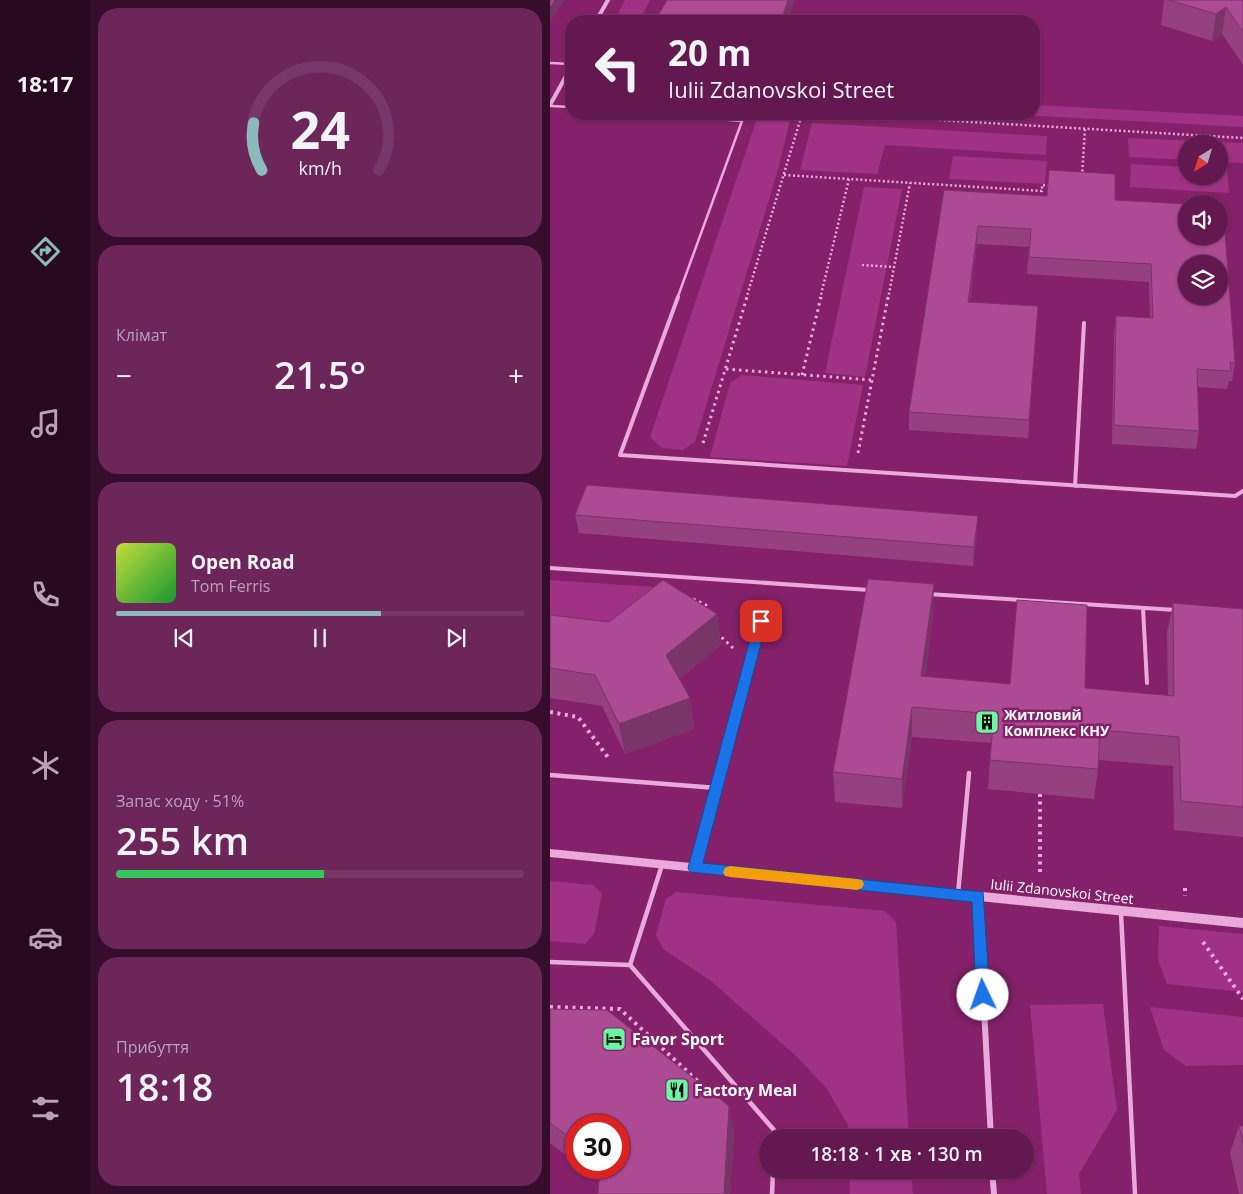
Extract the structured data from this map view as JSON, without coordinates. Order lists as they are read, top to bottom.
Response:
{
  "streets": {
    "street": ["Iulii Zdanovskoi Street"]
  },
  "places": {
    "building": ["Житловий Комплекс КНУ"],
    "hotel": ["Favor Sport"],
    "restaurant": ["Factory Meal"]
  },
  "north": "bottom left",
  "page": {
    "tabs": "18:17",
    "turn": ["20 m", "Iulii Zdanovskoi Street"],
    "tile": [
      "Клімат",
      ["Запас ходу · 51%", "255 km"],
      ["Прибуття", "18:18"]
    ],
    "heat": ["−", "21.5°", "+"],
    "song": ["Open Road", "Tom Ferris"],
    "limit": "30",
    "trip": "18:18 · 1 хв · 130 m",
    "gauge": ["24", "km/h"]
  }
}
